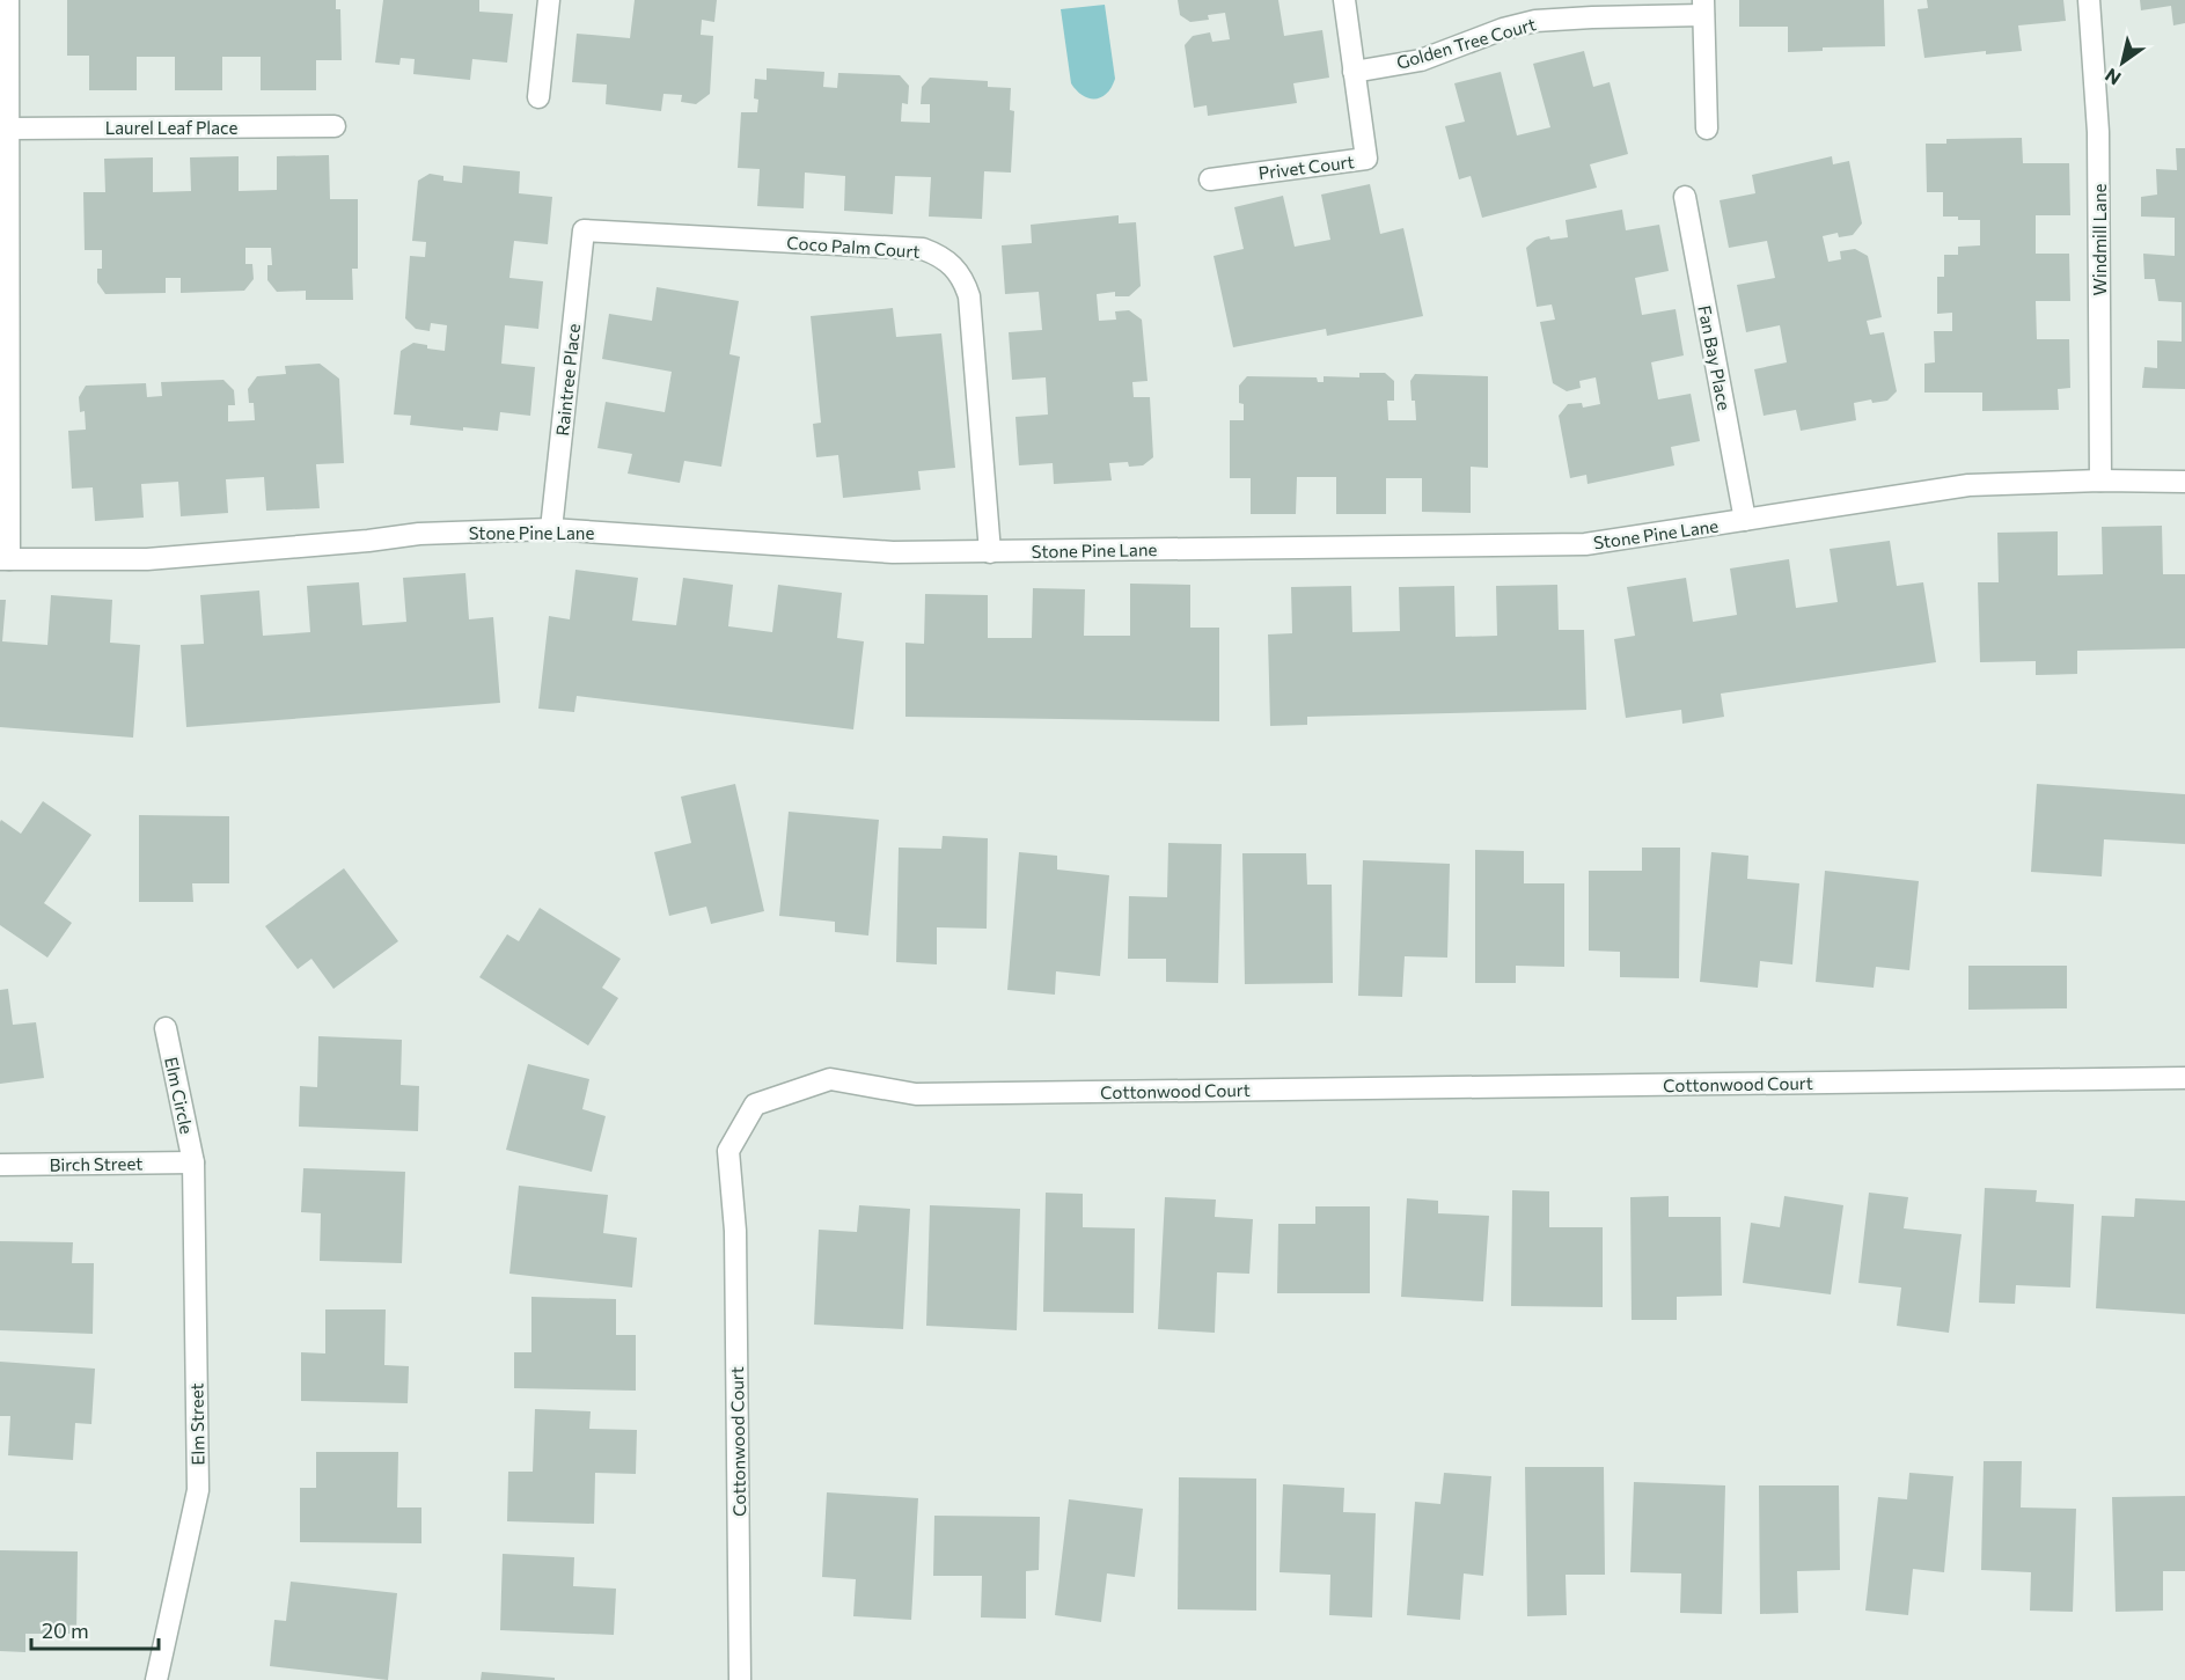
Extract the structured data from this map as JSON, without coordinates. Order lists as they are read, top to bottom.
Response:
{
  "streets": {
    "street": [
      "Golden Tree Court",
      "Laurel Leaf Place",
      "Privet Court",
      "Windmill Lane",
      "Coco Palm Court",
      "Fan Bay Place",
      "Raintree Place",
      "Stone Pine Lane",
      "Cottonwood Court",
      "Elm Circle",
      "Birch Street",
      "Elm Street"
    ]
  },
  "crossings": [
    ["Golden Tree Court", "Privet Court"],
    ["Windmill Lane", "Stone Pine Lane"],
    ["Coco Palm Court", "Raintree Place"],
    ["Coco Palm Court", "Stone Pine Lane"],
    ["Fan Bay Place", "Stone Pine Lane"],
    ["Raintree Place", "Stone Pine Lane"],
    ["Elm Circle", "Birch Street"],
    ["Elm Circle", "Elm Street"],
    ["Birch Street", "Elm Street"]
  ],
  "scale_bar": "20 m",
  "north": "bottom left"
}
